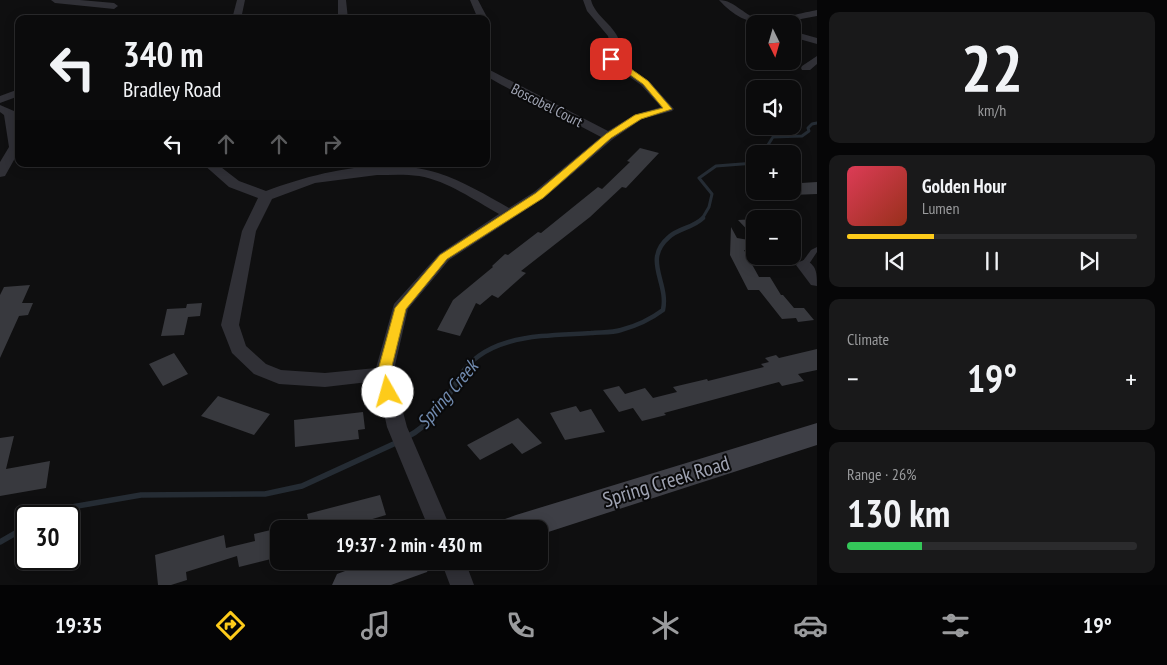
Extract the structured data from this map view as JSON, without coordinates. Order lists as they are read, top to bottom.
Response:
{
  "streets": {
    "main road": ["Spring Creek Road"],
    "street": ["Boscobel Court"]
  },
  "water": ["Spring Creek"],
  "north": "bottom",
  "page": {
    "tile": [
      ["22", "km/h"],
      "Climate",
      ["Range · 26%", "130 km"]
    ],
    "map_buttons": ["+", "−"],
    "turn": ["340 m", "Bradley Road"],
    "song": ["Golden Hour", "Lumen"],
    "heat": ["−", "19°", "+"],
    "limit": "30",
    "trip": "19:37 · 2 min · 430 m",
    "tabs": ["19:35", "19°"]
  }
}
